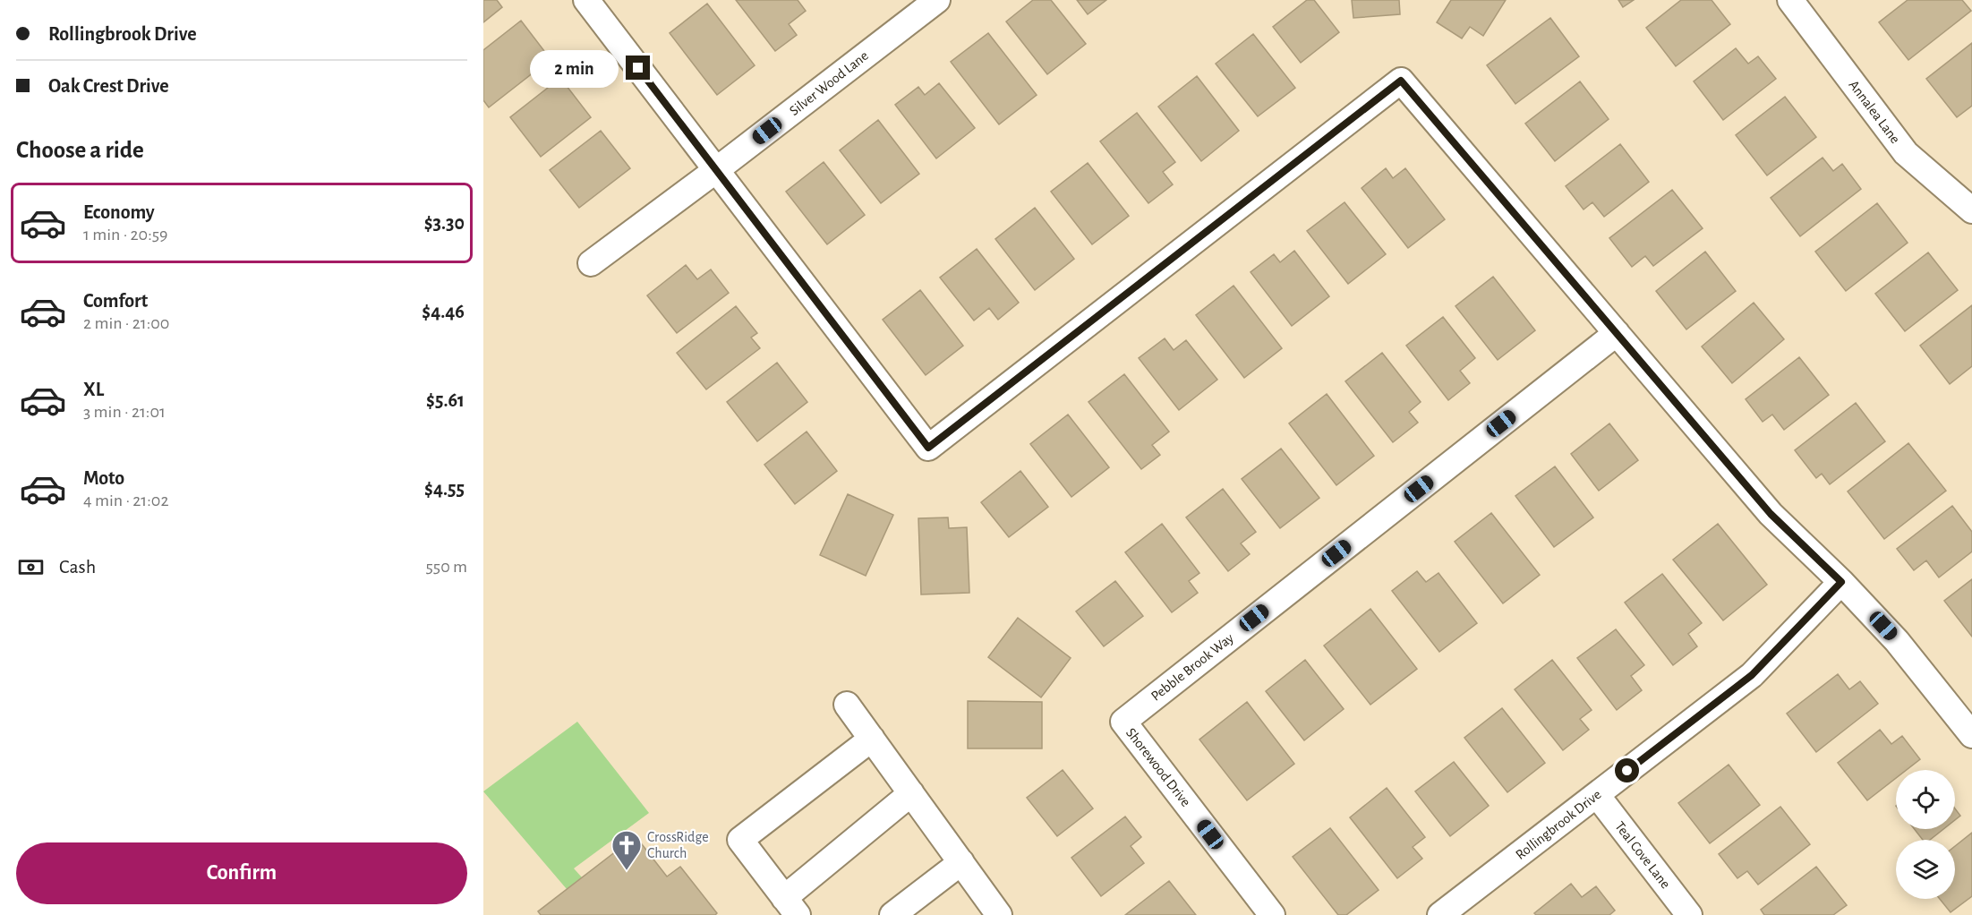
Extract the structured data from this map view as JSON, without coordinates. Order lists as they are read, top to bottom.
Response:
{
  "streets": {
    "street": [
      "Silver Wood Lane",
      "Annalea Lane",
      "Pebble Brook Way",
      "Shorewood Drive",
      "Rollingbrook Drive",
      "Teal Cove Lane"
    ]
  },
  "crossings": [
    ["Pebble Brook Way", "Shorewood Drive"],
    ["Rollingbrook Drive", "Teal Cove Lane"]
  ],
  "places": {
    "church": ["CrossRidge Church"]
  },
  "page": {
    "banner": ["Rollingbrook Drive", "Oak Crest Drive"],
    "bubble": "2 min",
    "heading": "Choose a ride",
    "list": [
      {
        "name": "Economy",
        "note": "1 min · 20:59",
        "value": "$3.30"
      },
      {
        "name": "Comfort",
        "note": "2 min · 21:00",
        "value": "$4.46"
      },
      {
        "name": "XL",
        "note": "3 min · 21:01",
        "value": "$5.61"
      },
      {
        "name": "Moto",
        "note": "4 min · 21:02",
        "value": "$4.55"
      }
    ],
    "pay": ["Cash", "550 m"],
    "buttons": "Confirm"
  }
}
